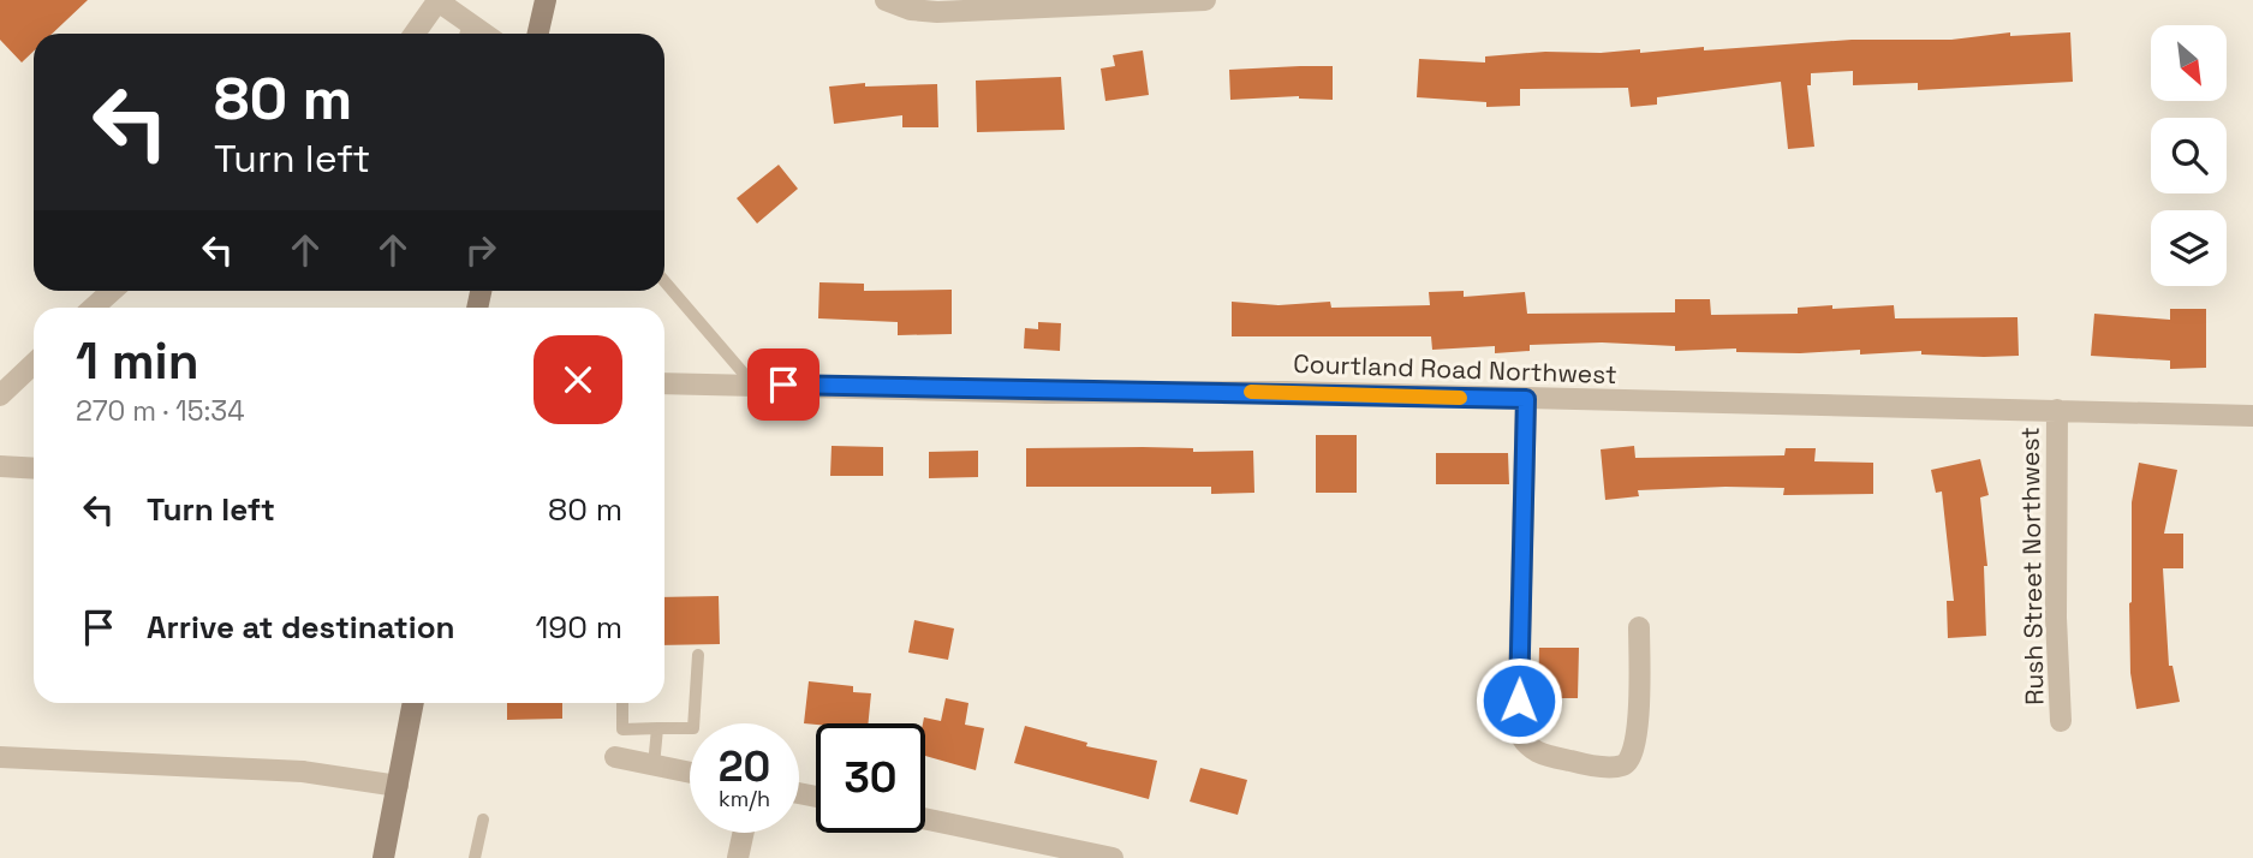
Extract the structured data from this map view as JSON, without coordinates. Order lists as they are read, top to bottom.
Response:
{
  "streets": {
    "street": ["Courtland Road Northwest", "Rush Street Northwest"]
  },
  "crossings": [
    ["Courtland Road Northwest", "Rush Street Northwest"]
  ],
  "north": "bottom right",
  "page": {
    "turn": ["80 m", "Turn left"],
    "heading": ["1 min", "270 m · 15:34"],
    "list": [
      {
        "name": "Turn left",
        "value": "80 m"
      },
      {
        "name": "Arrive at destination",
        "value": "190 m"
      }
    ],
    "speed": "20 km/h",
    "limit": "30"
  }
}
